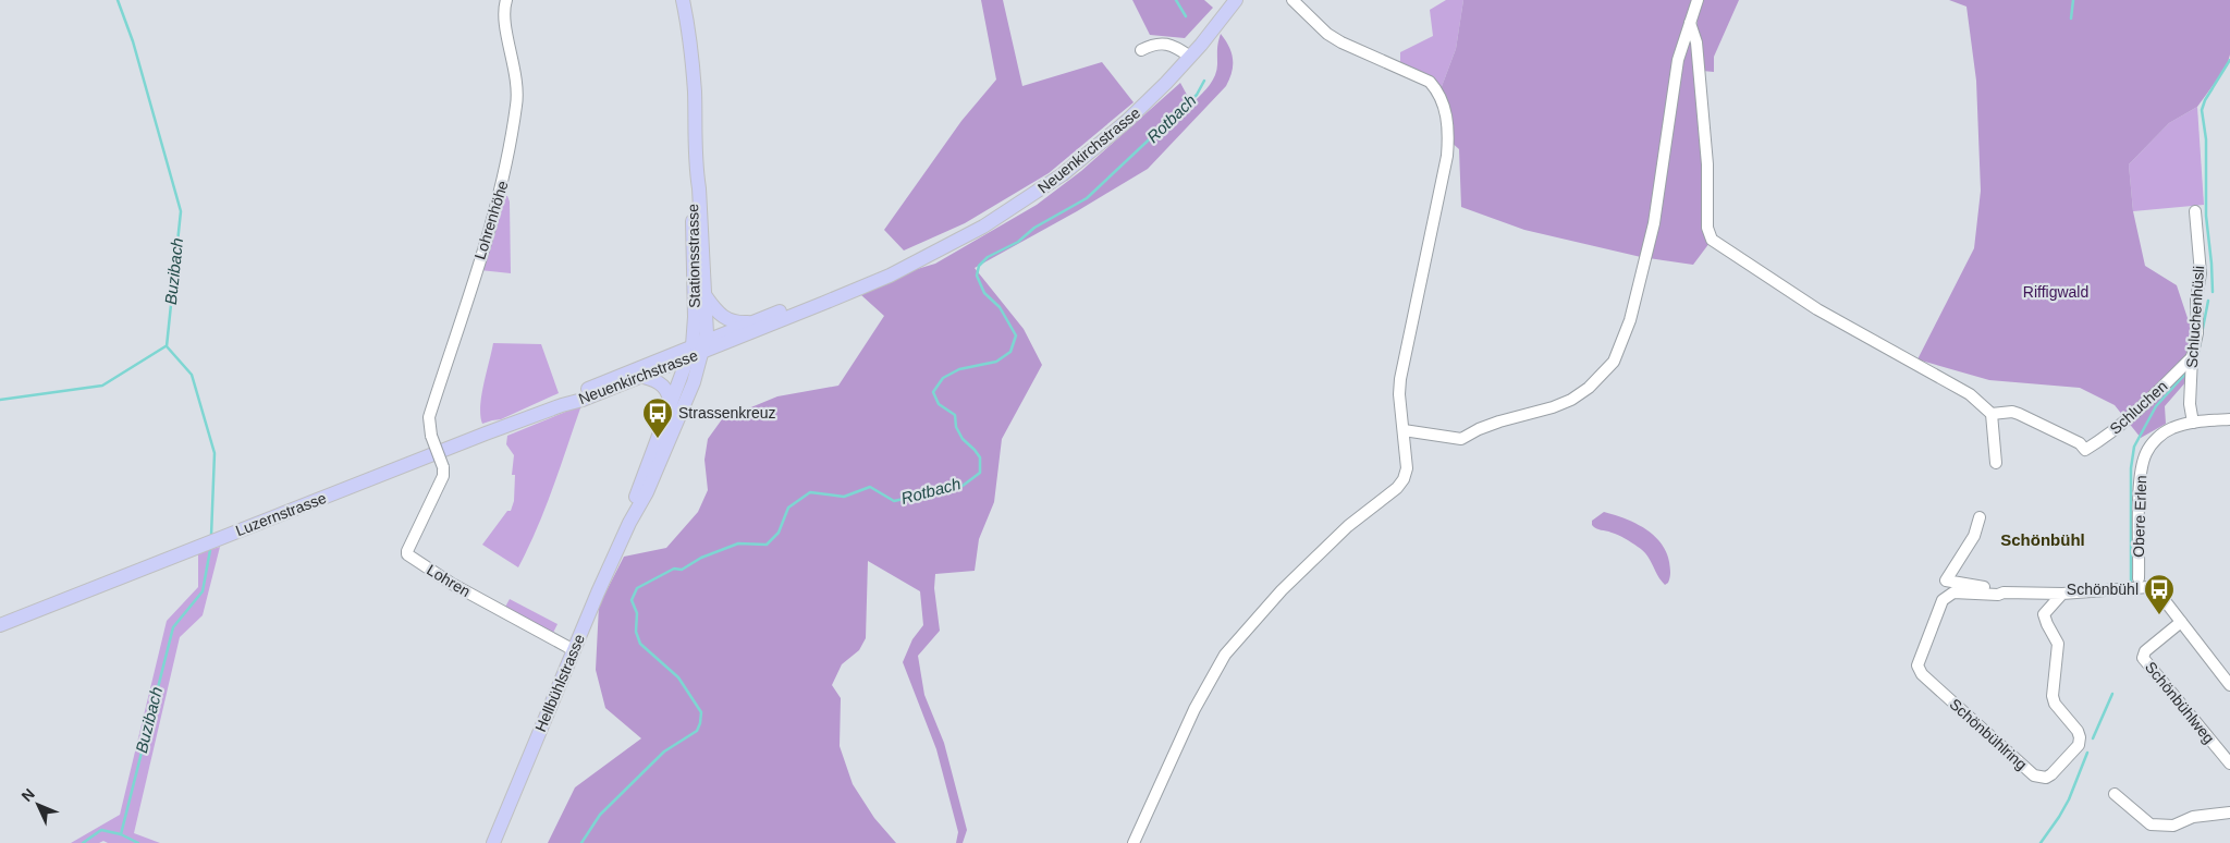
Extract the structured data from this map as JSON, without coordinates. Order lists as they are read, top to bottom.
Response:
{
  "streets": {
    "main road": [
      "Neuenkirchstrasse",
      "Stationsstrasse",
      "Luzernstrasse",
      "Hellbühlstrasse"
    ],
    "street": [
      "Lohrenhöhe",
      "Schluchenhüsli",
      "Schluchen",
      "Obere Erlen",
      "Lohren",
      "Schönbühlweg",
      "Schönbühlring"
    ]
  },
  "crossings": [
    ["Neuenkirchstrasse", "Stationsstrasse"],
    ["Neuenkirchstrasse", "Luzernstrasse"],
    ["Neuenkirchstrasse", "Hellbühlstrasse"],
    ["Lohrenhöhe", "Lohren"],
    ["Stationsstrasse", "Hellbühlstrasse"],
    ["Schluchenhüsli", "Schluchen"],
    ["Schluchenhüsli", "Obere Erlen"],
    ["Lohren", "Hellbühlstrasse"],
    ["Schönbühlweg", "Schönbühlring"]
  ],
  "districts": ["Schönbühl"],
  "water": ["Rotbach", "Buzibach"],
  "parks": ["Riffigwald"],
  "places": {
    "bus stop": ["Strassenkreuz", "Schönbühl"]
  },
  "north": "top left"
}
